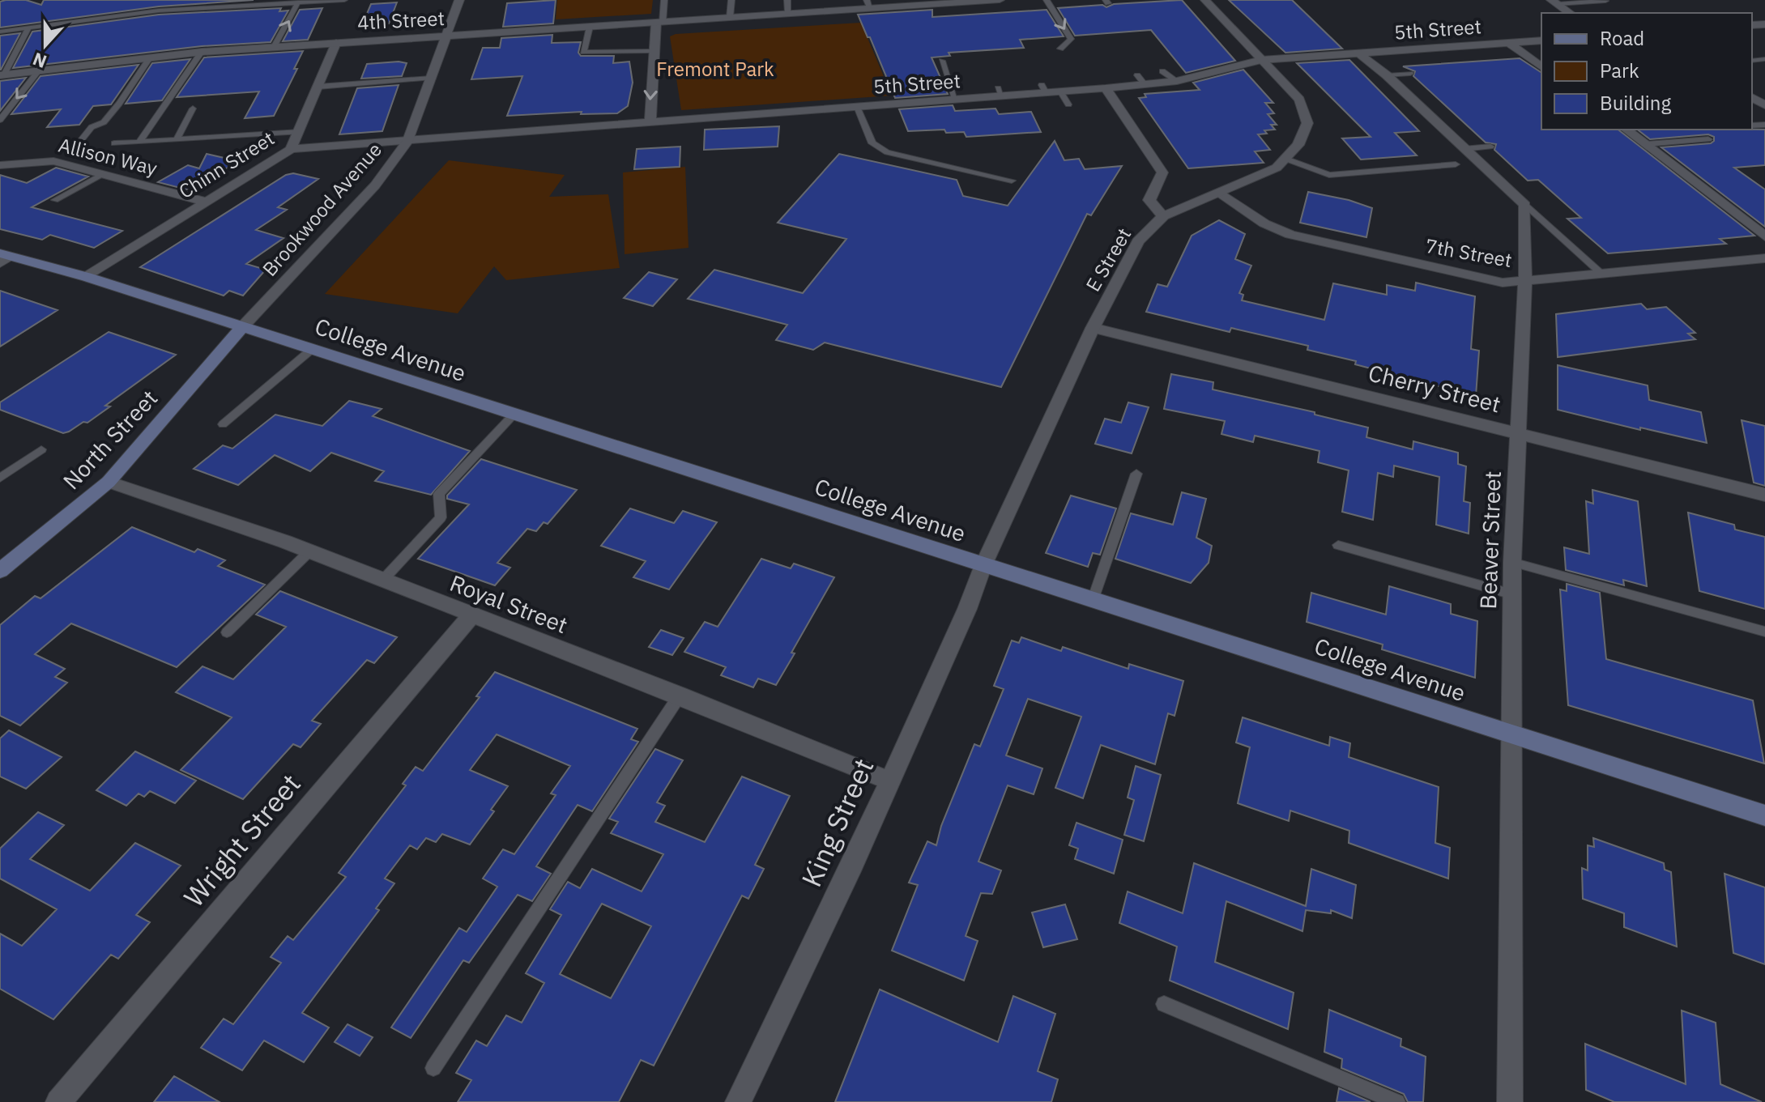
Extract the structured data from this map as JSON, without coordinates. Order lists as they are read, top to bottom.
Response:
{
  "streets": {
    "main road": ["College Avenue", "North Street"],
    "street": [
      "4th Street",
      "5th Street",
      "Allison Way",
      "Chinn Street",
      "Brookwood Avenue",
      "7th Street",
      "E Street",
      "Cherry Street",
      "Beaver Street",
      "Royal Street",
      "King Street",
      "Wright Street"
    ]
  },
  "crossings": [
    ["4th Street", "Chinn Street"],
    ["4th Street", "Brookwood Avenue"],
    ["5th Street", "Chinn Street"],
    ["5th Street", "Brookwood Avenue"],
    ["5th Street", "E Street"],
    ["Allison Way", "Chinn Street"],
    ["Chinn Street", "College Avenue"],
    ["Brookwood Avenue", "College Avenue"],
    ["Brookwood Avenue", "North Street"],
    ["7th Street", "E Street"],
    ["7th Street", "Beaver Street"],
    ["E Street", "College Avenue"],
    ["E Street", "Cherry Street"],
    ["E Street", "King Street"],
    ["College Avenue", "North Street"],
    ["College Avenue", "Beaver Street"],
    ["College Avenue", "King Street"],
    ["Cherry Street", "Beaver Street"],
    ["North Street", "Royal Street"],
    ["Royal Street", "King Street"],
    ["Royal Street", "Wright Street"]
  ],
  "parks": ["Fremont Park"],
  "legend": ["Road", "Park", "Building"],
  "north": "bottom"
}
